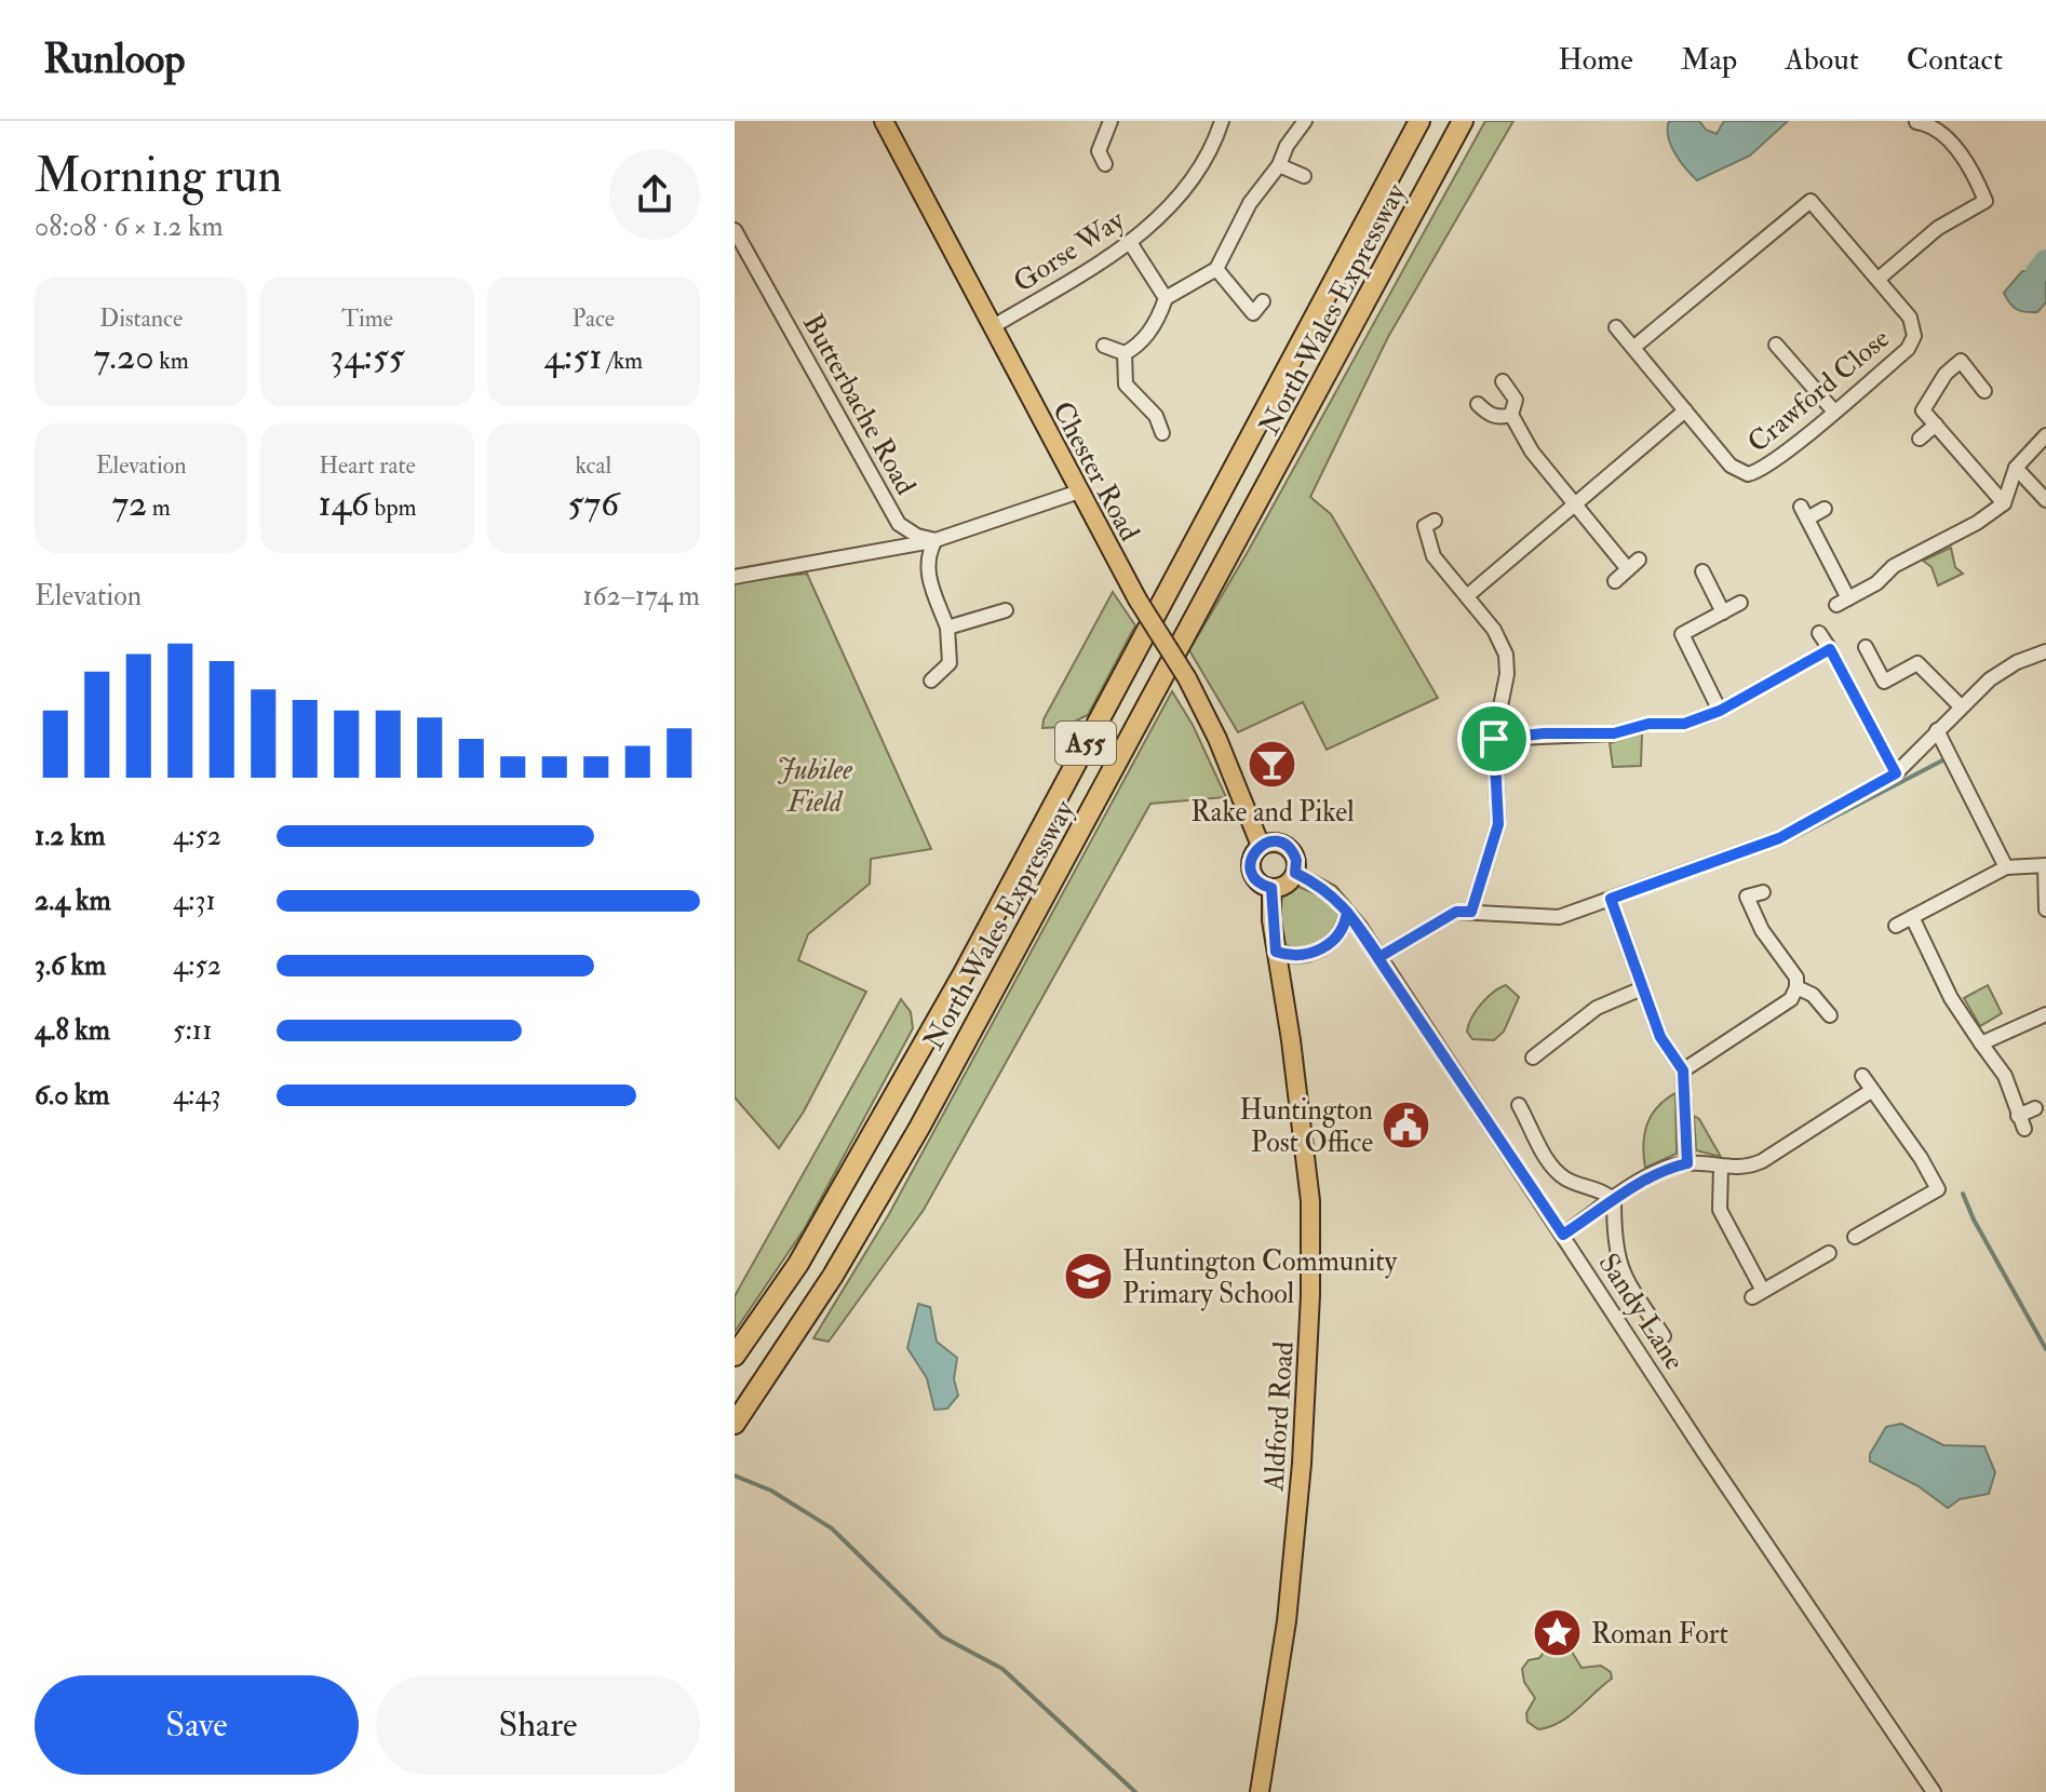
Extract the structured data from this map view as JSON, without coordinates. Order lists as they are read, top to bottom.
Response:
{
  "streets": {
    "highway": ["North Wales Expressway", "A55"],
    "main road": ["Chester Road", "Aldford Road"],
    "street": [
      "Gorse Way",
      "Crawford Close",
      "Butterbache Road",
      "Sandy Lane"
    ]
  },
  "crossings": [
    ["Gorse Way", "Chester Road"],
    ["Chester Road", "Sandy Lane"],
    ["Chester Road", "Aldford Road"],
    ["Sandy Lane", "Aldford Road"]
  ],
  "parks": ["Jubilee Field"],
  "places": {
    "bar": ["Rake and Pikel"],
    "public building": ["Huntington Post Office"],
    "school or university": ["Huntington Community Primary School"],
    "place": ["Roman Fort"]
  },
  "page": {
    "header": "Runloop",
    "nav": [
      "Home",
      "Map",
      "About",
      "Contact"
    ],
    "heading": ["Morning run", "08:08 · 6 × 1.2 km"],
    "stats": [
      ["Distance", "7.20 km"],
      ["Time", "34:55"],
      ["Pace", "4:51 /km"],
      ["Elevation", "72 m"],
      ["Heart rate", "146 bpm"],
      ["kcal", "576"]
    ],
    "chart": ["Elevation", "162–174 m"],
    "list": [
      {
        "name": "1.2 km",
        "note": "4:52"
      },
      {
        "name": "2.4 km",
        "note": "4:31"
      },
      {
        "name": "3.6 km",
        "note": "4:52"
      },
      {
        "name": "4.8 km",
        "note": "5:11"
      },
      {
        "name": "6.0 km",
        "note": "4:43"
      }
    ],
    "buttons": ["Save", "Share"]
  }
}
